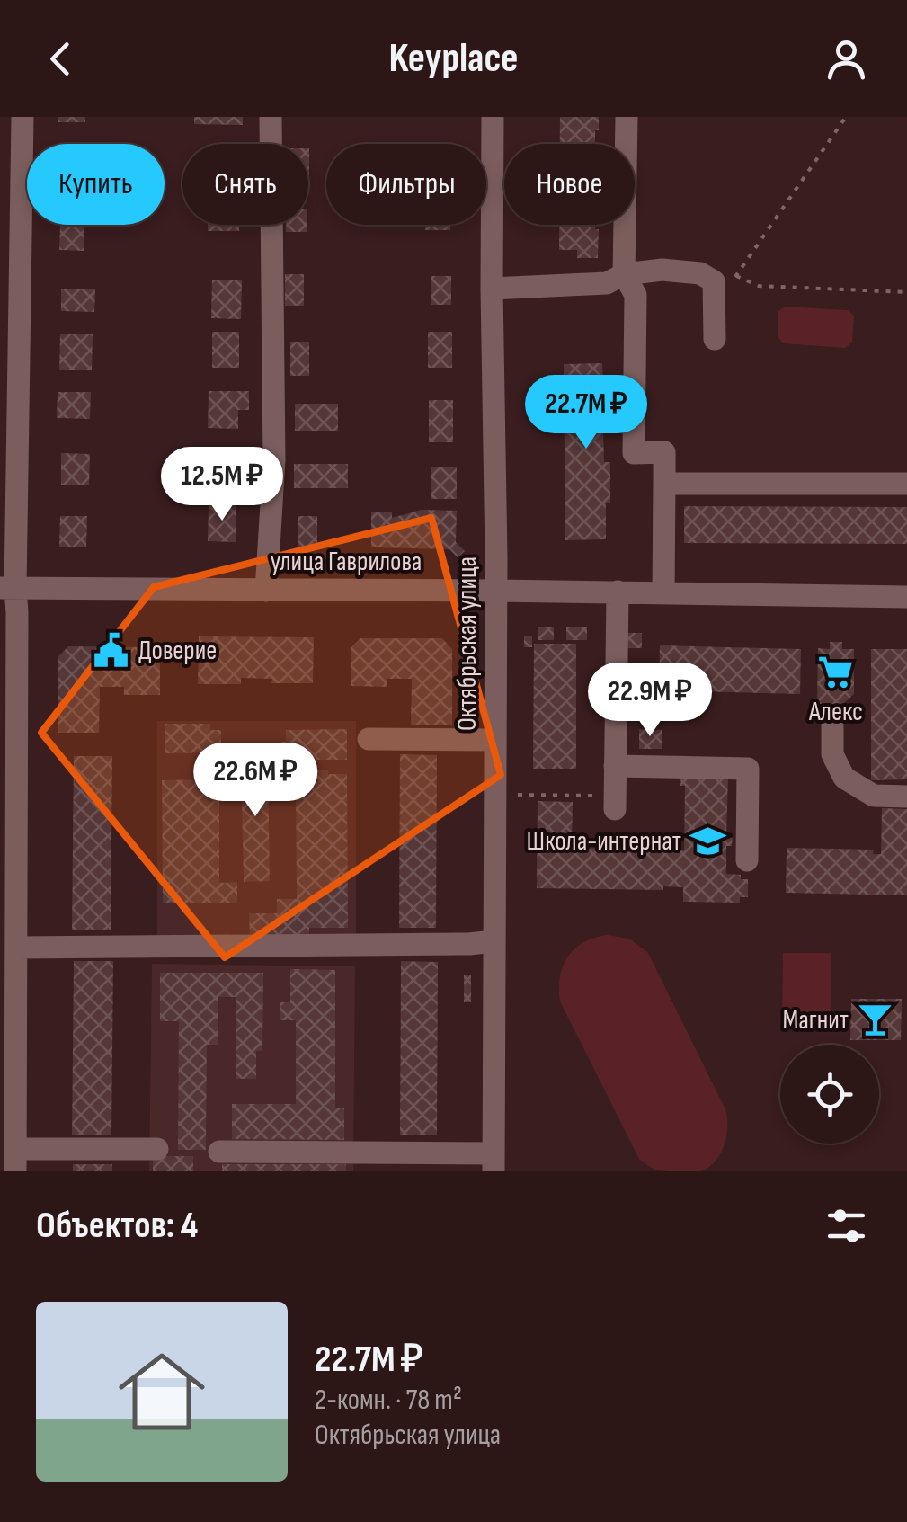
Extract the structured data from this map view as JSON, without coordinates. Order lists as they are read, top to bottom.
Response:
{
  "streets": {
    "street": ["улица Гаврилова", "Октябрьская улица"]
  },
  "crossings": [
    ["улица Гаврилова", "Октябрьская улица"]
  ],
  "places": {
    "public building": ["Доверие"],
    "supermarket": ["Алекс"],
    "school or university": ["Школа-интернат"],
    "bar": ["Магнит"]
  },
  "page": {
    "header": "Keyplace",
    "chip": [
      "Купить",
      "Снять",
      "Фильтры",
      "Новое"
    ],
    "price": [
      "22.7M ₽",
      "12.5M ₽",
      "22.9M ₽",
      "22.6M ₽"
    ],
    "heading": "Объектов: 4",
    "list": [
      {
        "name": "22.7M ₽",
        "note": "2-комн. · 78 m² · Октябрьская улица"
      }
    ]
  }
}
